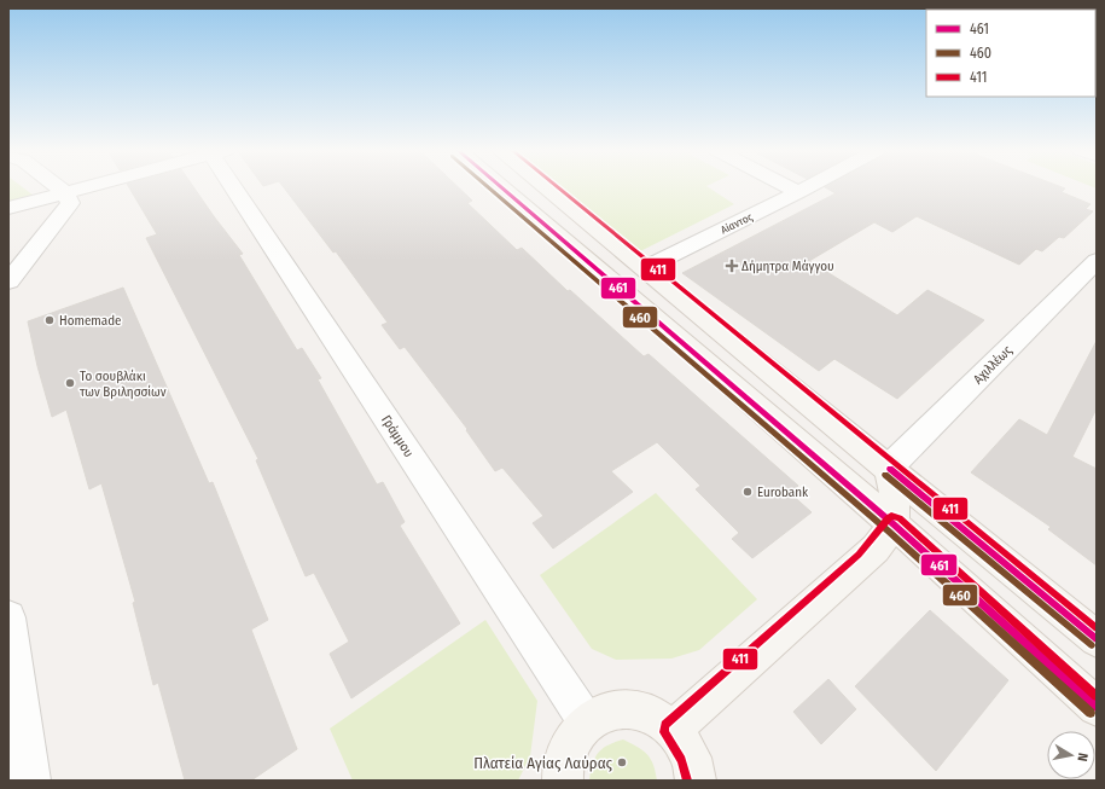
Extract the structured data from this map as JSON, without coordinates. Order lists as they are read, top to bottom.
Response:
{
  "streets": {
    "street": ["Αίαντος", "Αχιλλέως", "Γράμμου"]
  },
  "places": {
    "health": ["Δήμητρα Μάγγου"],
    "other": [
      "Homemade",
      "Το σουβλάκι των Βριλησσίων",
      "Eurobank",
      "Πλατεία Αγίας Λαύρας"
    ]
  },
  "lines": ["transit line 461", "transit line 460", "transit line 411"],
  "legend": ["461", "460", "411"],
  "north": "right"
}
